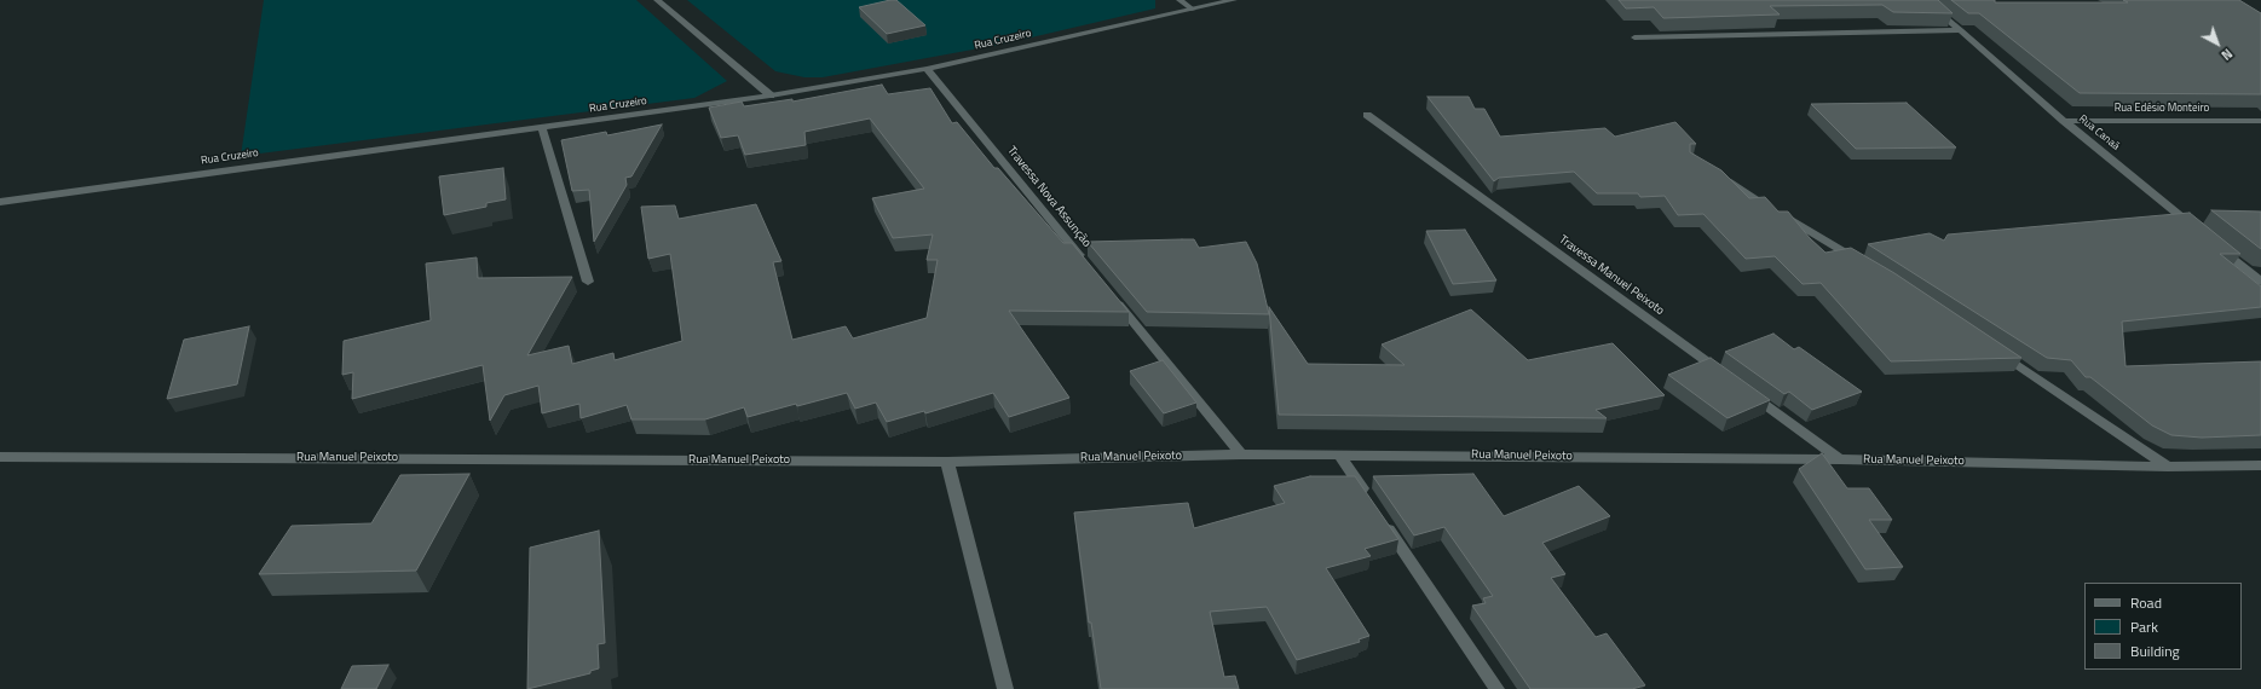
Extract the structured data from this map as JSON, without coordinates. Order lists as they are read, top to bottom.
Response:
{
  "streets": {
    "street": [
      "Rua Cruzeiro",
      "Rua Edésio Monteiro",
      "Rua Canaã",
      "Travessa Nova Assunção",
      "Travessa Manuel Peixoto",
      "Rua Manuel Peixoto"
    ]
  },
  "crossings": [
    ["Rua Cruzeiro", "Travessa Nova Assunção"],
    ["Rua Edésio Monteiro", "Rua Canaã"]
  ],
  "legend": ["Road", "Park", "Building"],
  "north": "bottom right"
}
